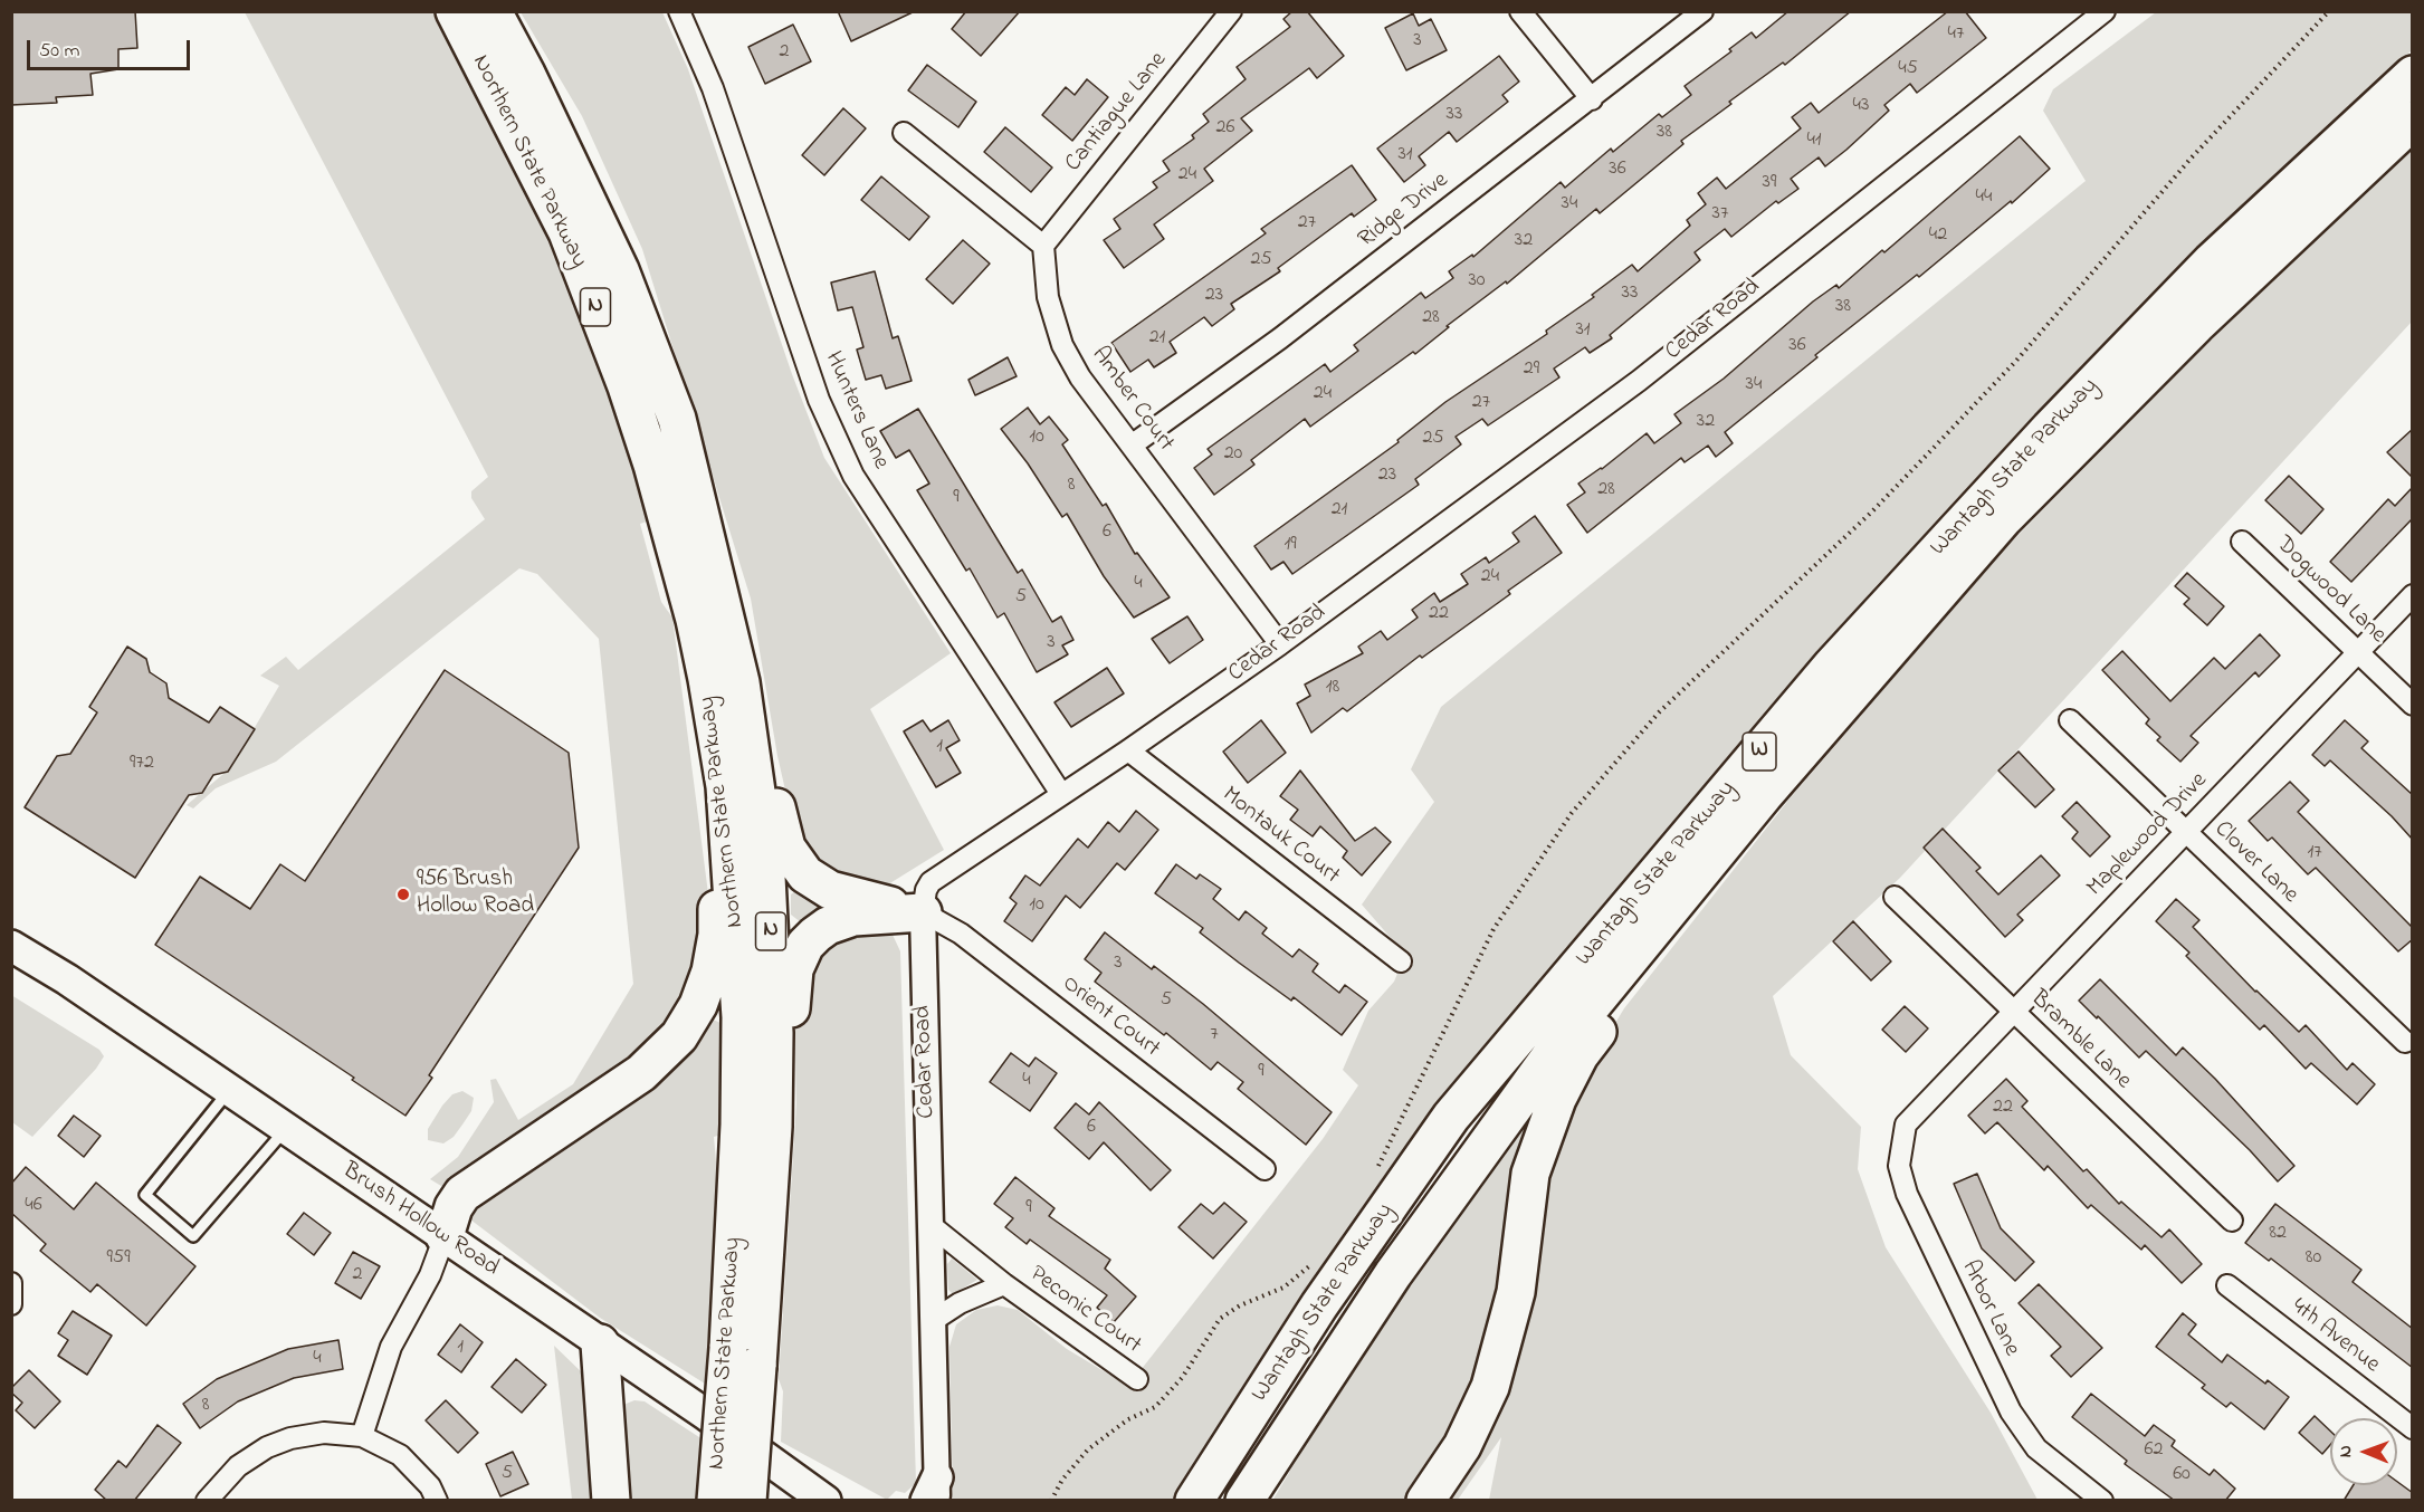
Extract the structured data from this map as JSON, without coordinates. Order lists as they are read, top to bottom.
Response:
{
  "streets": {
    "highway": [
      "Northern State Parkway",
      "N",
      "Wantagh State Parkway",
      "W"
    ],
    "main road": ["Brush Hollow Road"],
    "street": [
      "Cantiague Lane",
      "Ridge Drive",
      "Cedar Road",
      "Amber Court",
      "Hunters Lane",
      "Dogwood Lane",
      "Maplewood Drive",
      "Montauk Court",
      "Clover Lane",
      "Orient Court",
      "Bramble Lane",
      "Arbor Lane",
      "Peconic Court",
      "4th Avenue"
    ]
  },
  "crossings": [
    ["Cantiague Lane", "Amber Court"],
    ["Ridge Drive", "Amber Court"],
    ["Cedar Road", "Amber Court"],
    ["Cedar Road", "Hunters Lane"],
    ["Cedar Road", "Montauk Court"],
    ["Cedar Road", "Orient Court"],
    ["Cedar Road", "Peconic Court"],
    ["Dogwood Lane", "Maplewood Drive"],
    ["Maplewood Drive", "Clover Lane"],
    ["Maplewood Drive", "Bramble Lane"],
    ["Maplewood Drive", "Arbor Lane"]
  ],
  "places": ["956 Brush Hollow Road"],
  "house_numbers": [
    "47",
    "3",
    "2",
    "45",
    "43",
    "33",
    "26",
    "38",
    "41",
    "31",
    "36",
    "24",
    "39",
    "44",
    "34",
    "37",
    "27",
    "42",
    "32",
    "25",
    "30",
    "33",
    "23",
    "38",
    "28",
    "31",
    "21",
    "36",
    "29",
    "34",
    "24",
    "27",
    "32",
    "10",
    "25",
    "20",
    "23",
    "8",
    "28",
    "9",
    "21",
    "6",
    "19",
    "24",
    "4",
    "5",
    "22",
    "3",
    "18",
    "1",
    "972",
    "17",
    "10",
    "3",
    "5",
    "7",
    "9",
    "4",
    "22",
    "6",
    "46",
    "9",
    "82",
    "959",
    "80",
    "2",
    "1",
    "4",
    "8",
    "62",
    "5",
    "60"
  ],
  "scale_bar": "50 m",
  "north": "left"
}
